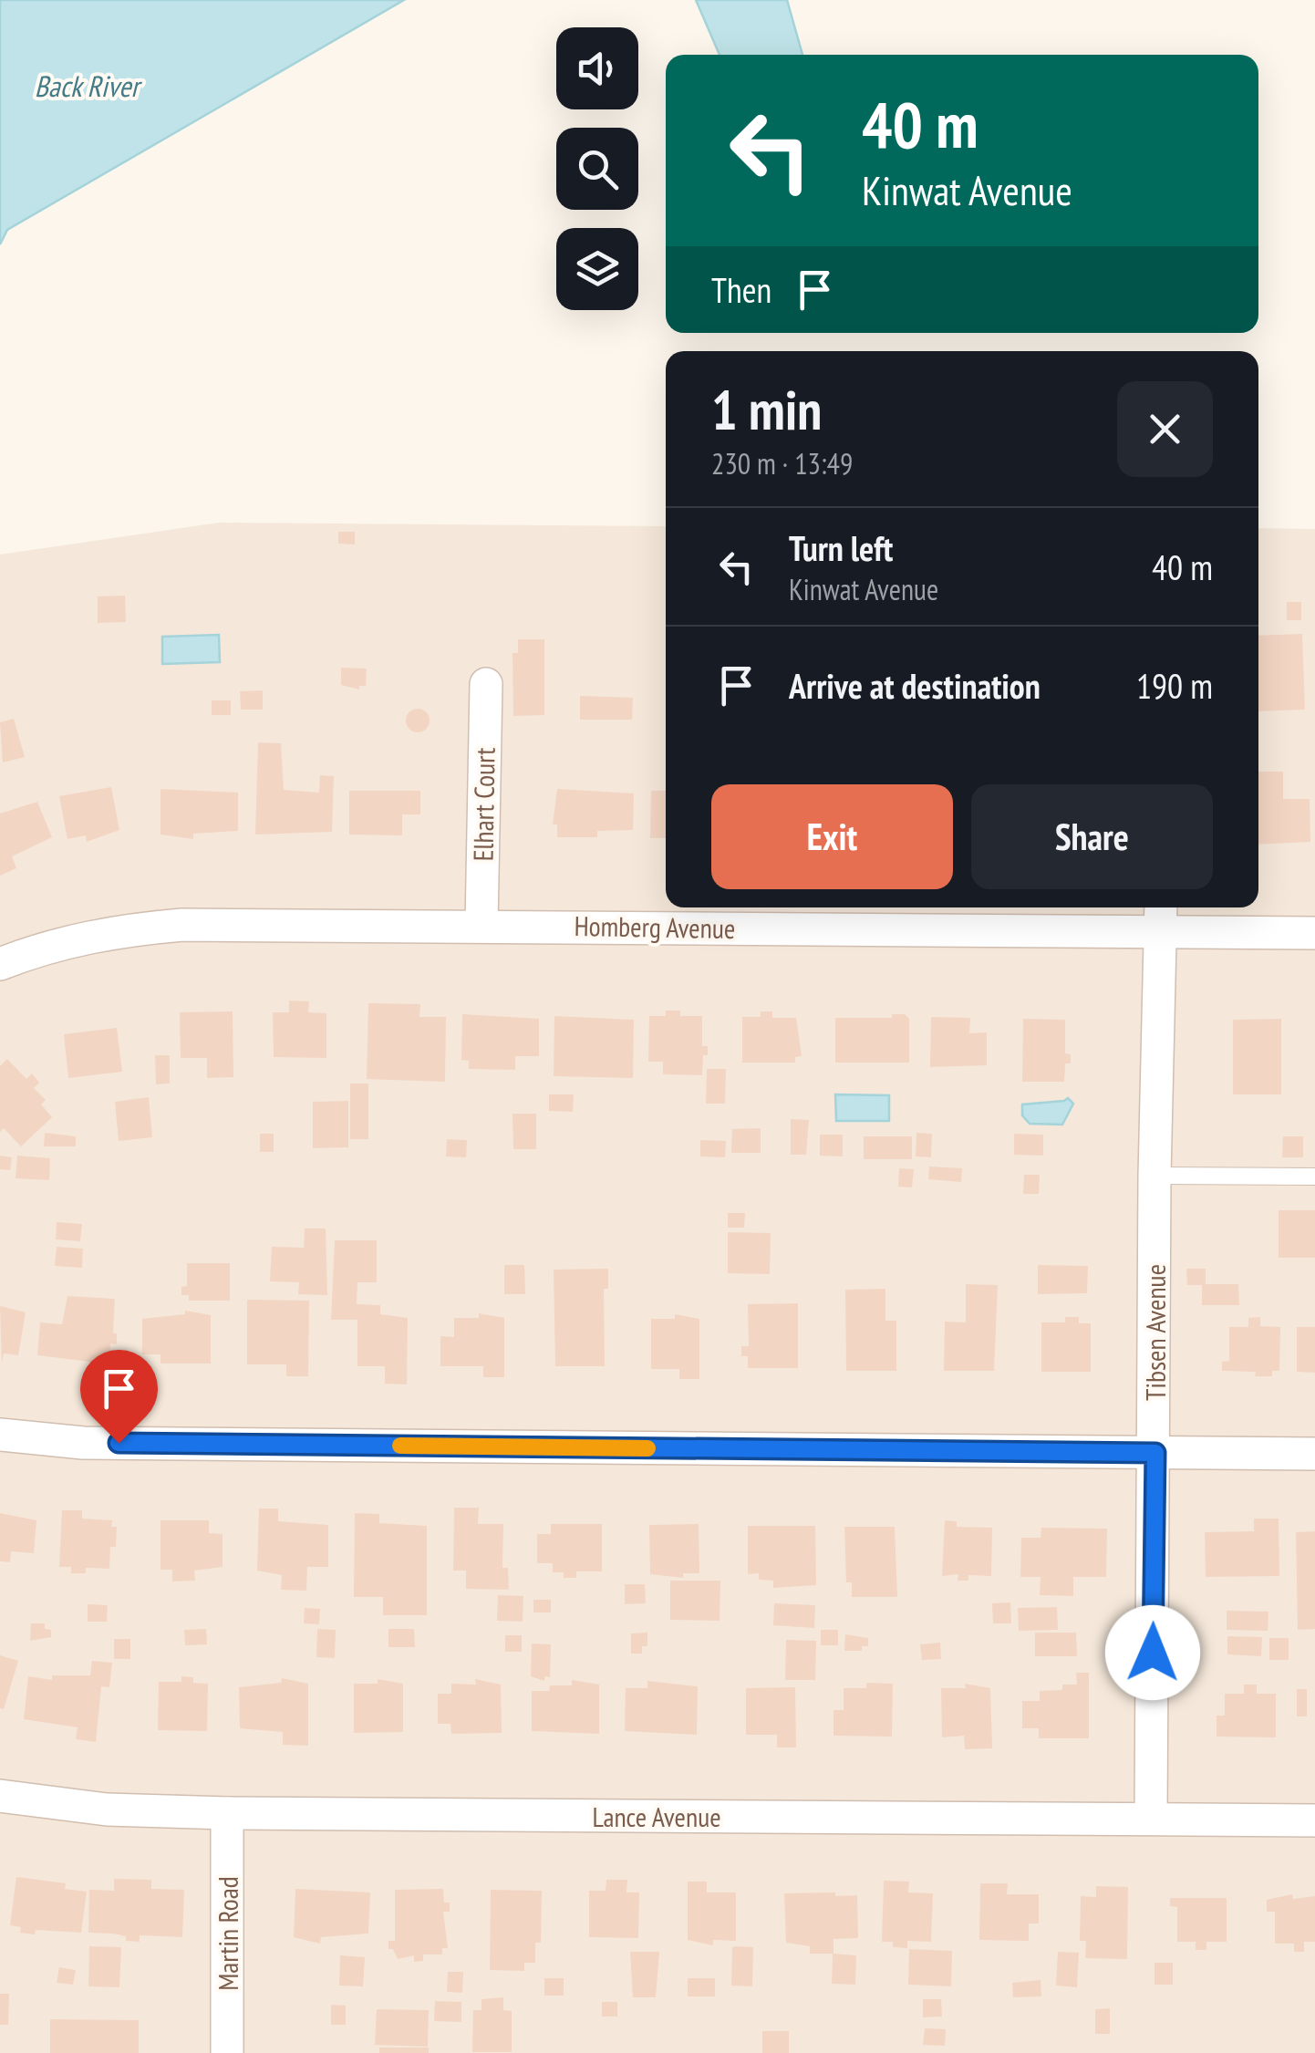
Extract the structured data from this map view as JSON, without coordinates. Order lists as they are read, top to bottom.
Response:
{
  "streets": {
    "street": [
      "Elhart Court",
      "Homberg Avenue",
      "Tibsen Avenue",
      "Lance Avenue",
      "Martin Road"
    ]
  },
  "crossings": [
    ["Elhart Court", "Homberg Avenue"],
    ["Homberg Avenue", "Tibsen Avenue"],
    ["Tibsen Avenue", "Lance Avenue"],
    ["Lance Avenue", "Martin Road"]
  ],
  "water": ["Back River"],
  "page": {
    "turn": ["40 m", "Kinwat Avenue"],
    "then": "Then",
    "heading": ["1 min", "230 m · 13:49"],
    "list": [
      {
        "name": "Turn left",
        "note": "Kinwat Avenue",
        "value": "40 m"
      },
      {
        "name": "Arrive at destination",
        "value": "190 m"
      }
    ],
    "buttons": ["Exit", "Share"]
  }
}
